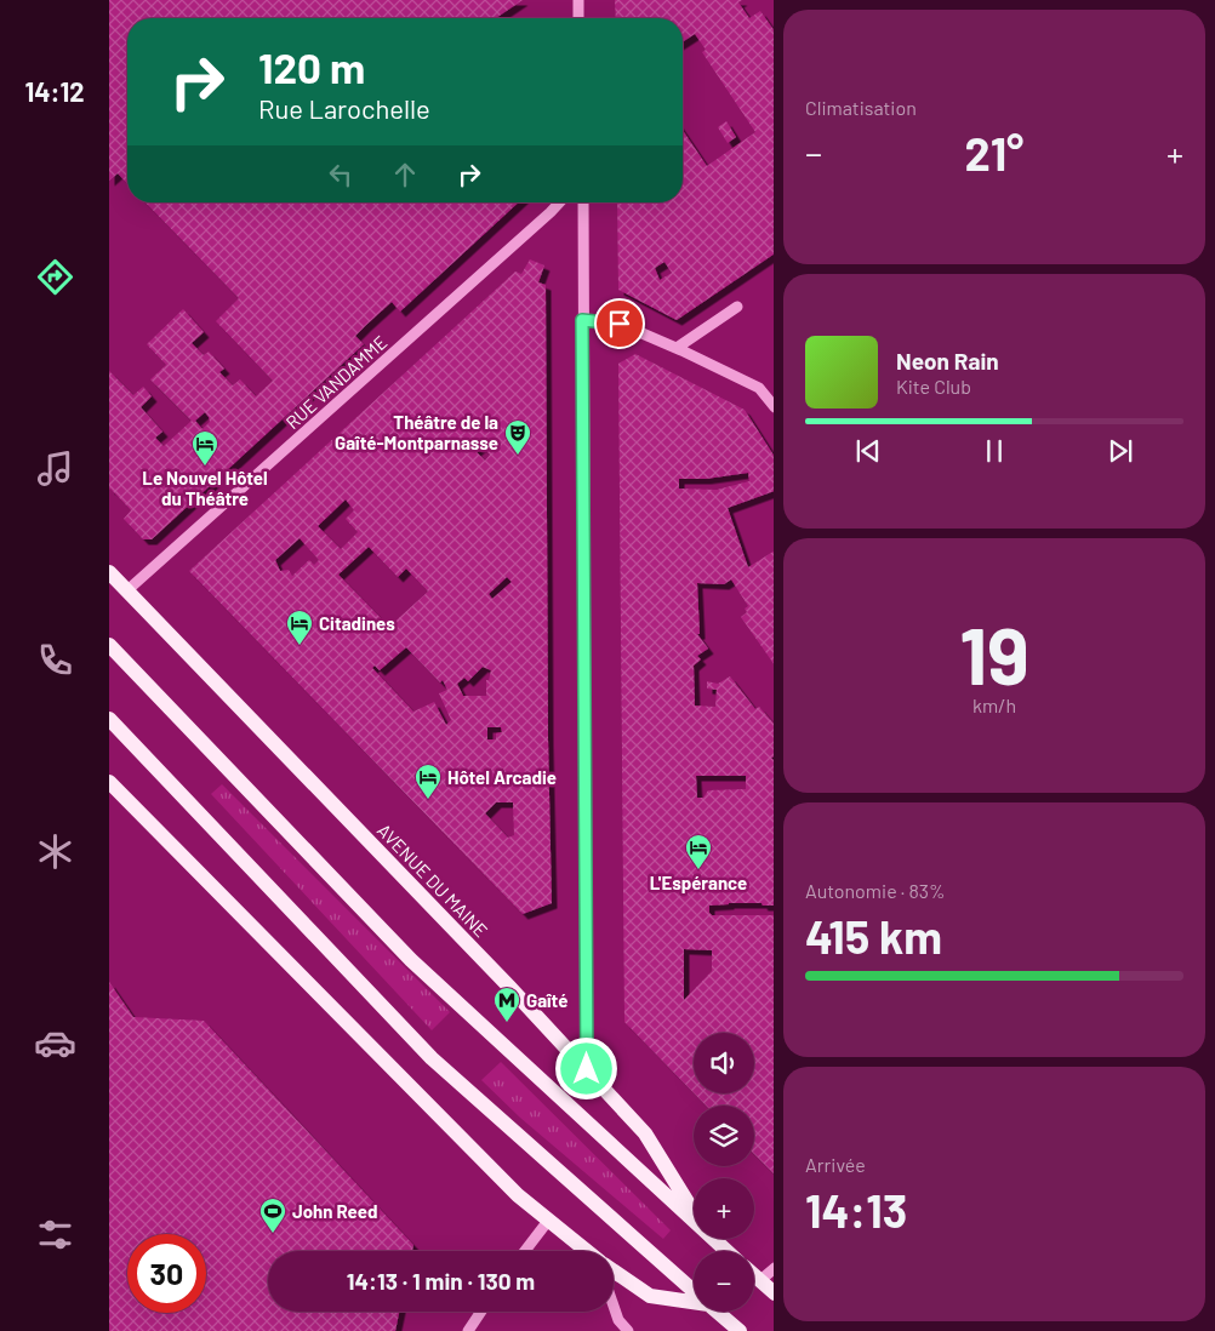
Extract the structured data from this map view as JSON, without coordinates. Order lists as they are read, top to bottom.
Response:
{
  "streets": {
    "main road": ["AVENUE DU MAINE"],
    "street": ["RUE VANDAMME"]
  },
  "crossings": [
    ["RUE VANDAMME", "AVENUE DU MAINE"]
  ],
  "places": {
    "theatre": ["Théâtre de la Gaîté-Montparnasse"],
    "hotel": [
      "Le Nouvel Hôtel du Théâtre",
      "Citadines",
      "Hôtel Arcadie",
      "L'Espérance"
    ],
    "metro station": ["Gaîté"],
    "sports": ["John Reed"]
  },
  "page": {
    "tabs": "14:12",
    "tile": [
      "Climatisation",
      ["19", "km/h"],
      ["Autonomie · 83%", "415 km"],
      ["Arrivée", "14:13"]
    ],
    "turn": ["120 m", "Rue Larochelle"],
    "heat": ["−", "21°", "+"],
    "song": ["Neon Rain", "Kite Club"],
    "map_buttons": ["+", "−"],
    "limit": "30",
    "trip": "14:13 · 1 min · 130 m"
  }
}
